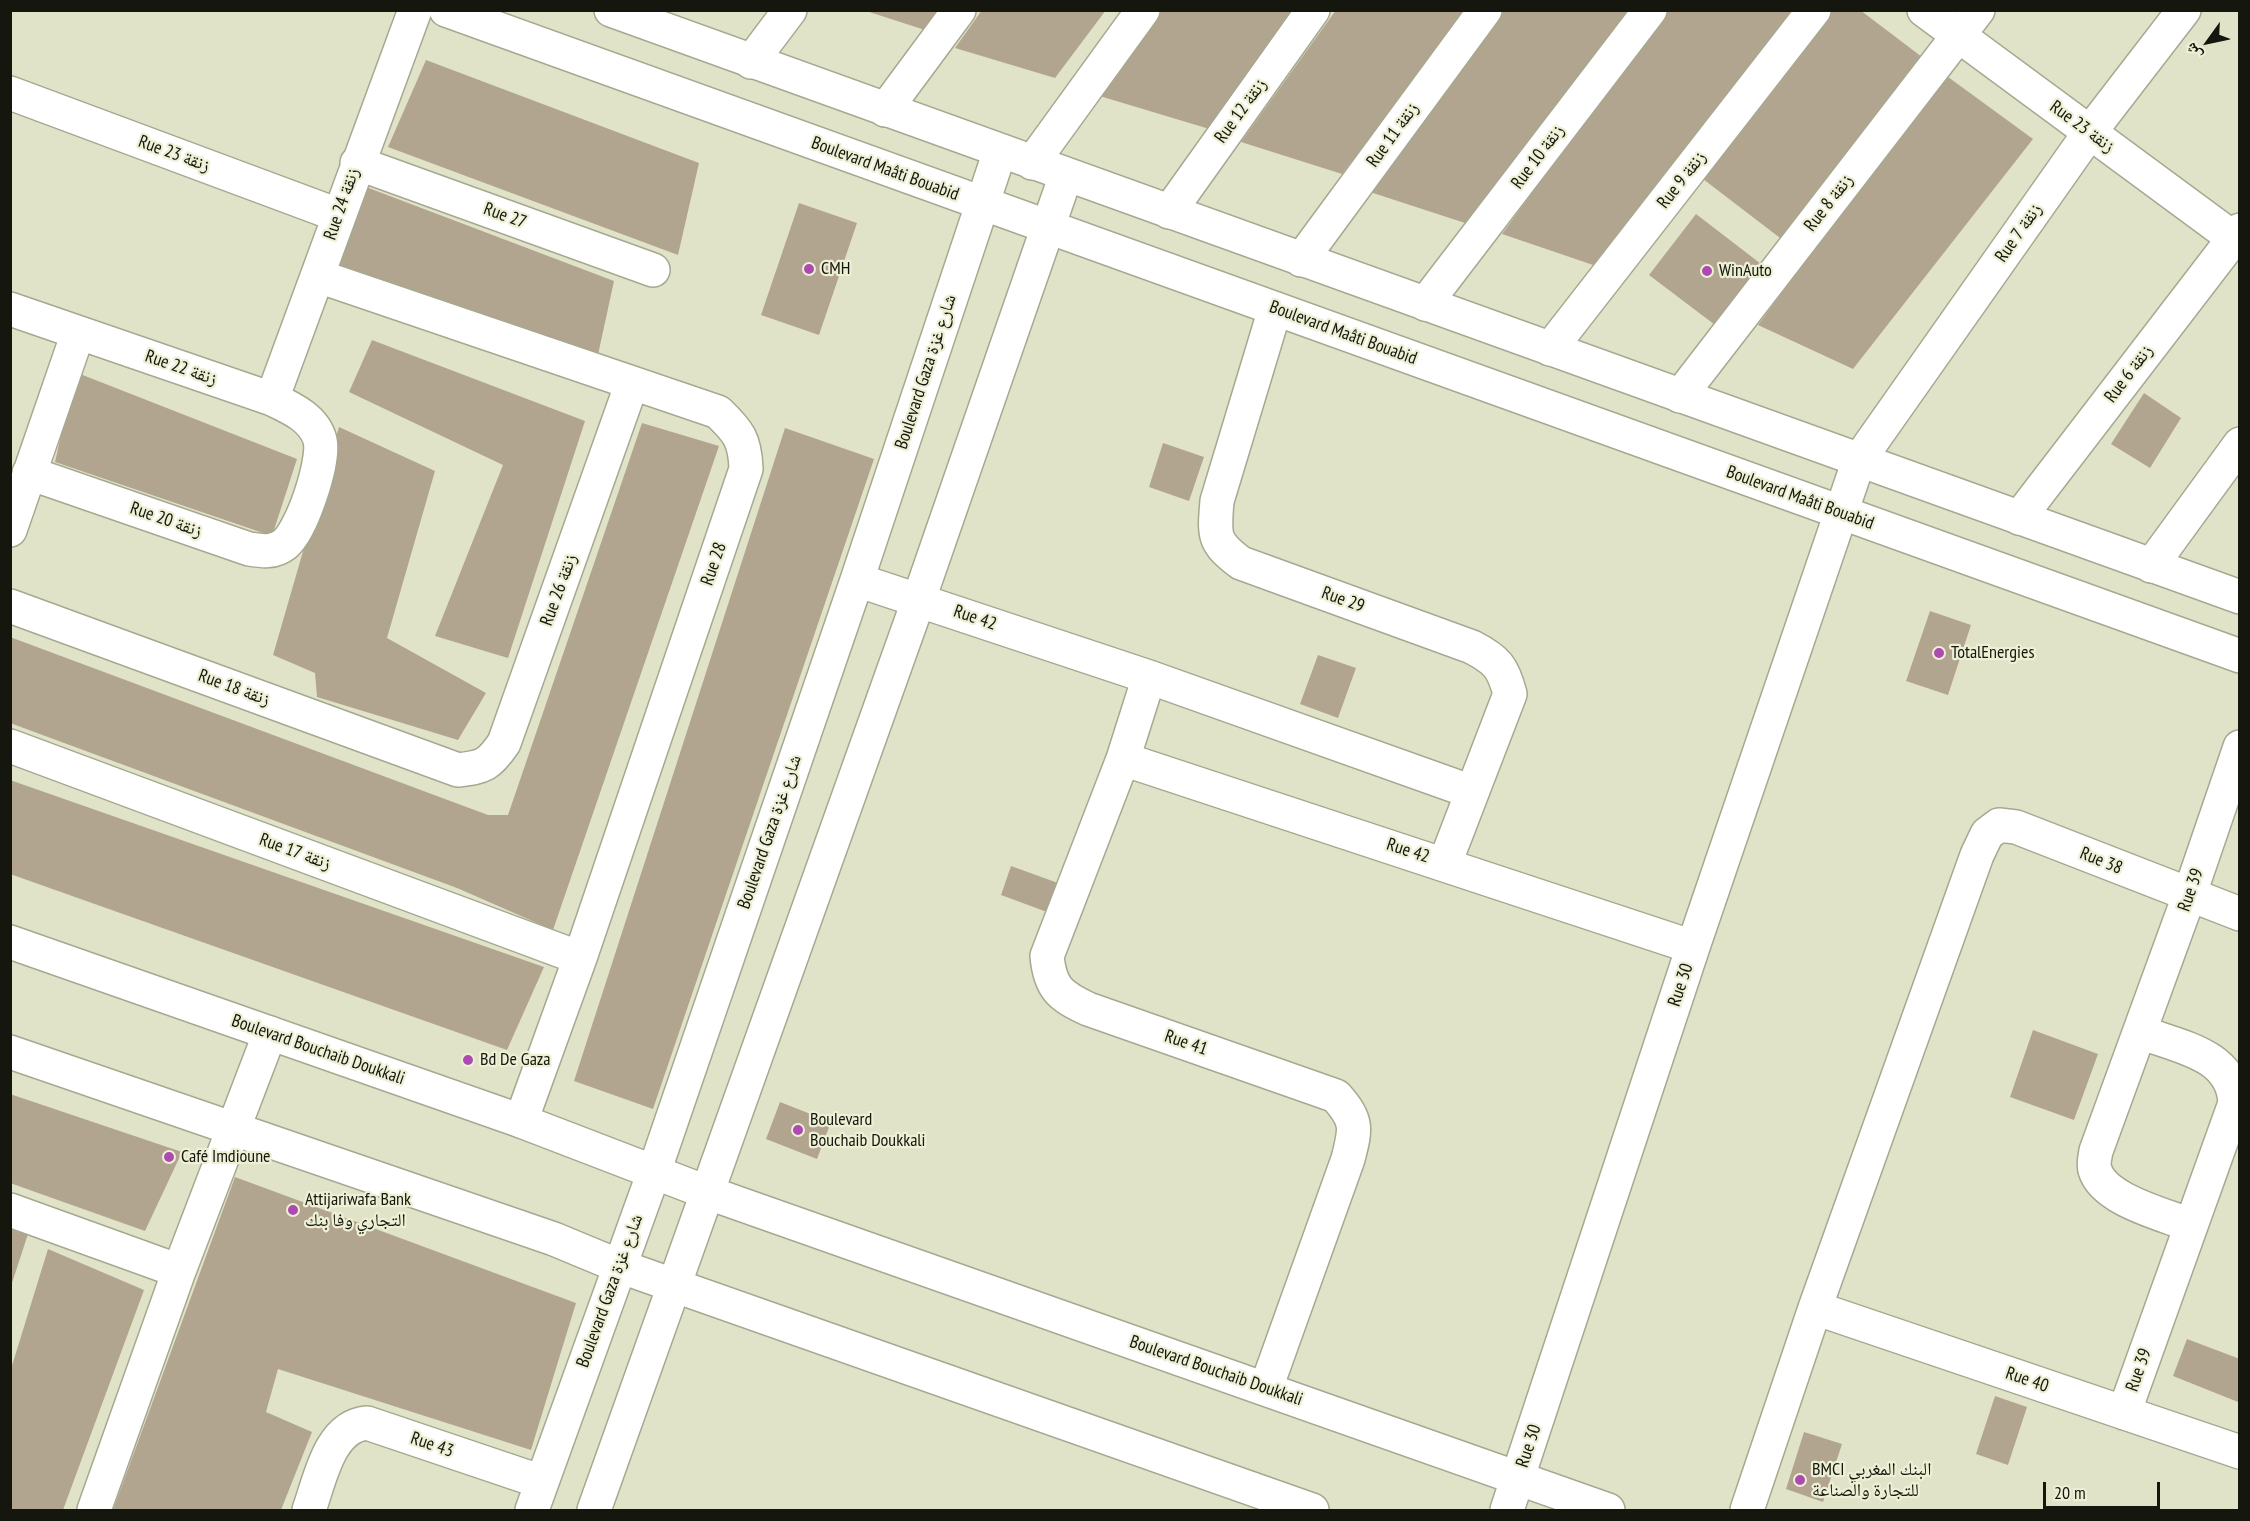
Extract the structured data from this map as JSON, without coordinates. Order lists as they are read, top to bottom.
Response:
{
  "streets": {
    "street": [
      "Rue 12 زنقة",
      "Rue 23 زنقة",
      "Rue 11 زنقة",
      "Rue 10 زنقة",
      "Boulevard Maâti Bouabid",
      "Rue 9 زنقة",
      "Rue 8 زنقة",
      "Rue 24 زنقة",
      "Rue 27",
      "Rue 7 زنقة",
      "Rue 22 زنقة",
      "Boulevard Gaza شارع غزة",
      "Rue 6 زنقة",
      "Rue 20 زنقة",
      "Rue 28",
      "Rue 26 زنقة",
      "Rue 29",
      "Rue 42",
      "Rue 18 زنقة",
      "Rue 17 زنقة",
      "Rue 38",
      "Rue 39",
      "Rue 30",
      "Rue 41",
      "Boulevard Bouchaib Doukkali",
      "Rue 40",
      "Rue 43"
    ]
  },
  "crossings": [
    ["Rue 23 زنقة", "Rue 8 زنقة"],
    ["Rue 23 زنقة", "Rue 24 زنقة"],
    ["Rue 23 زنقة", "Rue 7 زنقة"],
    ["Rue 23 زنقة", "Rue 6 زنقة"],
    ["Boulevard Maâti Bouabid", "Boulevard Gaza شارع غزة"],
    ["Boulevard Maâti Bouabid", "Rue 29"],
    ["Boulevard Maâti Bouabid", "Rue 30"],
    ["Rue 24 زنقة", "Rue 27"],
    ["Rue 24 زنقة", "Rue 22 زنقة"],
    ["Rue 24 زنقة", "Rue 28"],
    ["Rue 7 زنقة", "Rue 30"],
    ["Rue 22 زنقة", "Rue 20 زنقة"],
    ["Boulevard Gaza شارع غزة", "Rue 42"],
    ["Boulevard Gaza شارع غزة", "Boulevard Bouchaib Doukkali"],
    ["Boulevard Gaza شارع غزة", "Rue 43"],
    ["Rue 28", "Rue 26 زنقة"],
    ["Rue 28", "Rue 17 زنقة"],
    ["Rue 28", "Boulevard Bouchaib Doukkali"],
    ["Rue 26 زنقة", "Rue 18 زنقة"],
    ["Rue 29", "Rue 42"],
    ["Rue 42", "Rue 30"],
    ["Rue 42", "Rue 41"],
    ["Rue 38", "Rue 39"],
    ["Rue 38", "Rue 40"],
    ["Rue 39", "Rue 40"],
    ["Rue 30", "Boulevard Bouchaib Doukkali"],
    ["Rue 41", "Boulevard Bouchaib Doukkali"]
  ],
  "places": [
    "CMH",
    "WinAuto",
    "TotalEnergies",
    "Bd De Gaza",
    "Boulevard Bouchaib Doukkali",
    "Café Imdioune",
    "Attijariwafa Bank التجاري وفا بنك",
    "BMCI البنك المغربي للتجارة والصناعة"
  ],
  "scale_bar": "20 m",
  "north": "bottom left"
}
